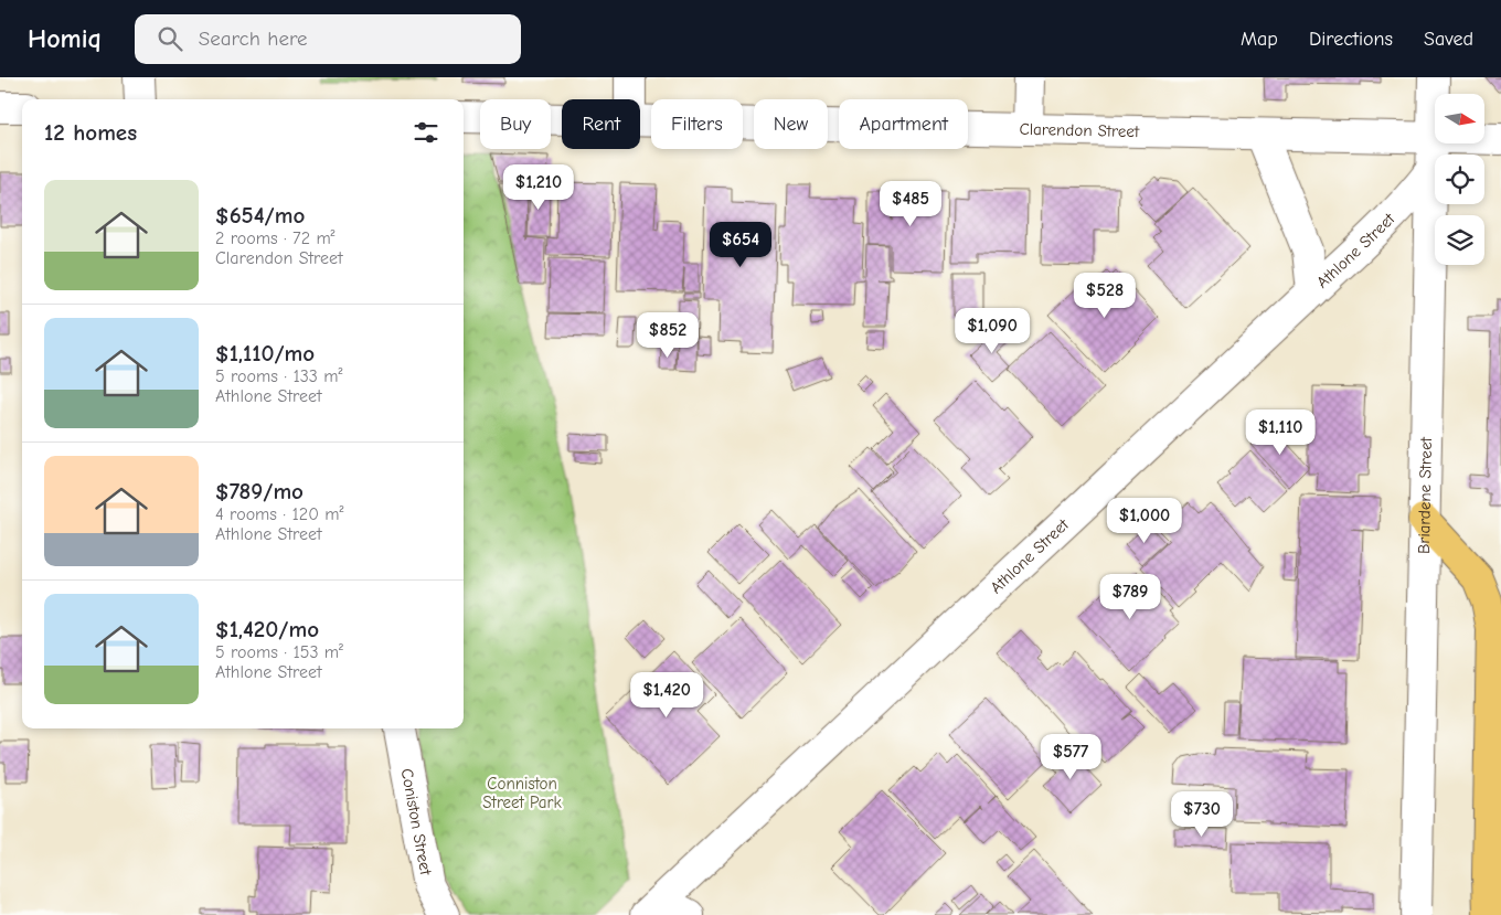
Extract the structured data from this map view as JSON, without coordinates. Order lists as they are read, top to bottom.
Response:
{
  "streets": {
    "street": [
      "Clarendon Street",
      "Athlone Street",
      "Briardene Street",
      "Coniston Street"
    ]
  },
  "crossings": [
    ["Clarendon Street", "Briardene Street"],
    ["Athlone Street", "Briardene Street"]
  ],
  "parks": ["Conniston Street Park"],
  "north": "right",
  "page": {
    "header": "Homiq",
    "search": "Search here",
    "nav": ["Map", "Directions", "Saved"],
    "chip": [
      "Buy",
      "Rent",
      "Filters",
      "New",
      "Apartment"
    ],
    "heading": "12 homes",
    "price": [
      "$1,210",
      "$485",
      "$654",
      "$528",
      "$1,090",
      "$852",
      "$1,110",
      "$1,000",
      "$789",
      "$1,420",
      "$577",
      "$730"
    ],
    "list": [
      {
        "name": "$654/mo",
        "note": "2 rooms · 72 m² · Clarendon Street"
      },
      {
        "name": "$1,110/mo",
        "note": "5 rooms · 133 m² · Athlone Street"
      },
      {
        "name": "$789/mo",
        "note": "4 rooms · 120 m² · Athlone Street"
      },
      {
        "name": "$1,420/mo",
        "note": "5 rooms · 153 m² · Athlone Street"
      }
    ]
  }
}
